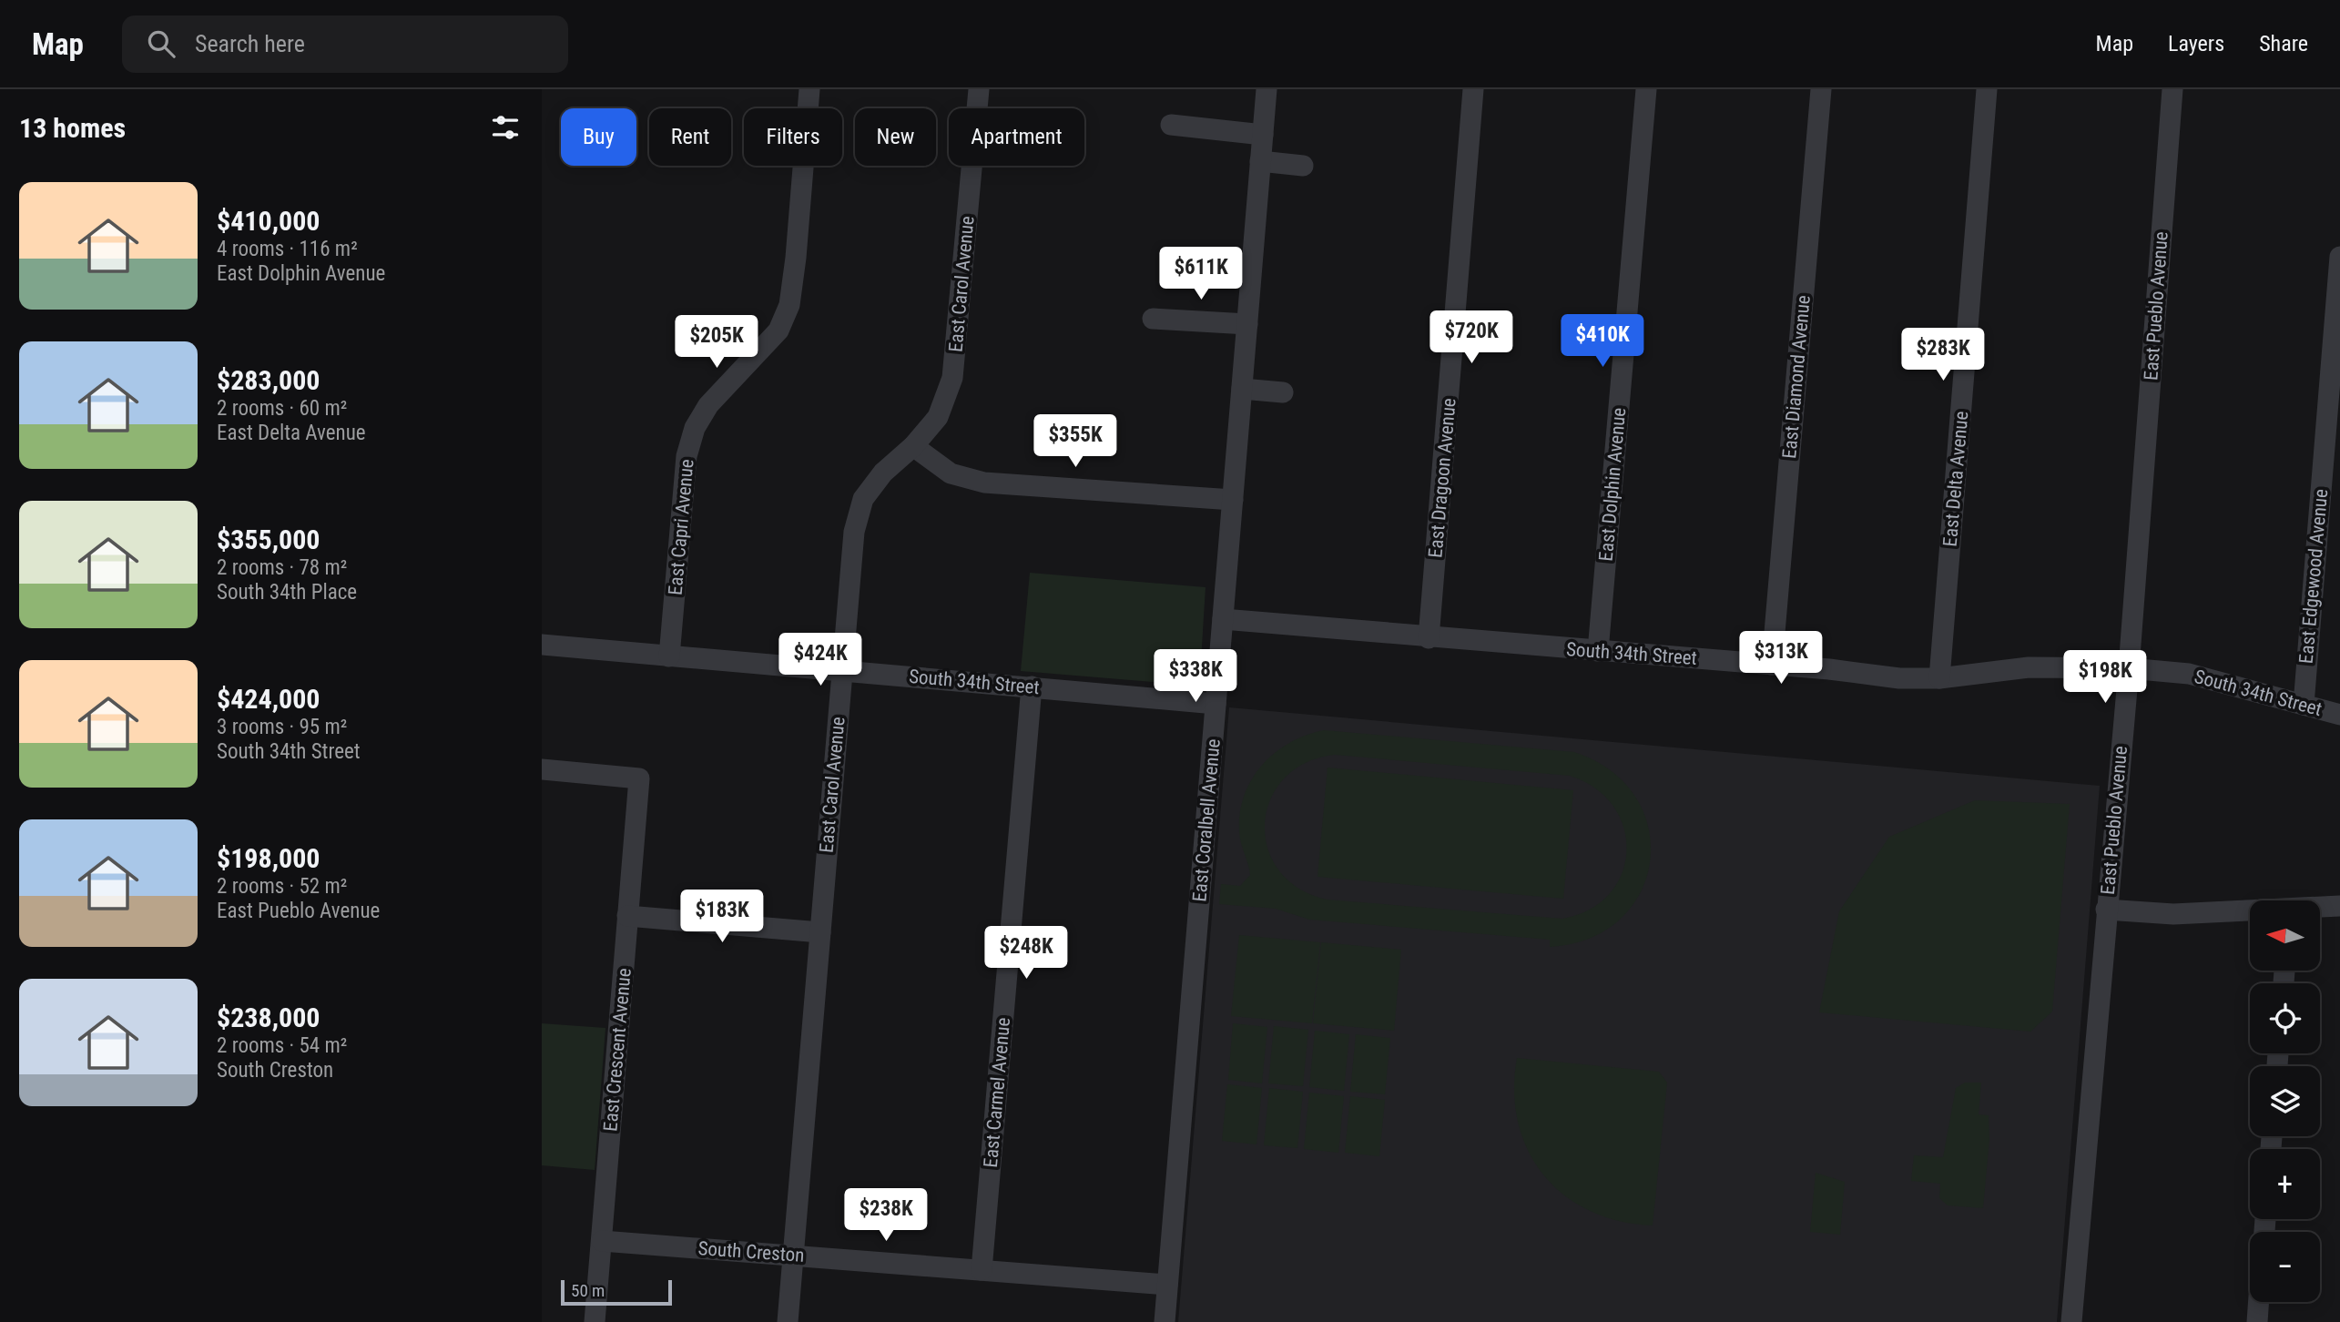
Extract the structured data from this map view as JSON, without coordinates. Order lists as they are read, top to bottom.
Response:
{
  "streets": {
    "street": [
      "East Carol Avenue",
      "East Pueblo Avenue",
      "East Diamond Avenue",
      "East Dragoon Avenue",
      "East Delta Avenue",
      "East Dolphin Avenue",
      "East Capri Avenue",
      "East Edgewood Avenue",
      "South 34th Street",
      "East Coralbell Avenue",
      "East Crescent Avenue",
      "East Carmel Avenue",
      "South Creston"
    ]
  },
  "crossings": [
    ["East Carol Avenue", "South 34th Street"],
    ["East Carol Avenue", "South Creston"],
    ["East Pueblo Avenue", "South 34th Street"],
    ["East Diamond Avenue", "South 34th Street"],
    ["East Dragoon Avenue", "South 34th Street"],
    ["East Delta Avenue", "South 34th Street"],
    ["East Dolphin Avenue", "South 34th Street"],
    ["East Capri Avenue", "South 34th Street"],
    ["East Edgewood Avenue", "South 34th Street"],
    ["South 34th Street", "East Coralbell Avenue"],
    ["South 34th Street", "East Carmel Avenue"],
    ["East Coralbell Avenue", "South Creston"],
    ["East Crescent Avenue", "South Creston"],
    ["East Carmel Avenue", "South Creston"]
  ],
  "scale_bar": "50 m",
  "north": "left",
  "page": {
    "header": "Map",
    "search": "Search here",
    "nav": ["Map", "Layers", "Share"],
    "heading": "13 homes",
    "chip": [
      "Buy",
      "Rent",
      "Filters",
      "New",
      "Apartment"
    ],
    "list": [
      {
        "name": "$410,000",
        "note": "4 rooms · 116 m² · East Dolphin Avenue"
      },
      {
        "name": "$283,000",
        "note": "2 rooms · 60 m² · East Delta Avenue"
      },
      {
        "name": "$355,000",
        "note": "2 rooms · 78 m² · South 34th Place"
      },
      {
        "name": "$424,000",
        "note": "3 rooms · 95 m² · South 34th Street"
      },
      {
        "name": "$198,000",
        "note": "2 rooms · 52 m² · East Pueblo Avenue"
      },
      {
        "name": "$238,000",
        "note": "2 rooms · 54 m² · South Creston"
      }
    ],
    "price": [
      "$611K",
      "$720K",
      "$410K",
      "$205K",
      "$283K",
      "$355K",
      "$313K",
      "$424K",
      "$338K",
      "$198K",
      "$183K",
      "$248K",
      "$238K"
    ],
    "map_buttons": ["+", "−"],
    "scale": "50 m"
  }
}
